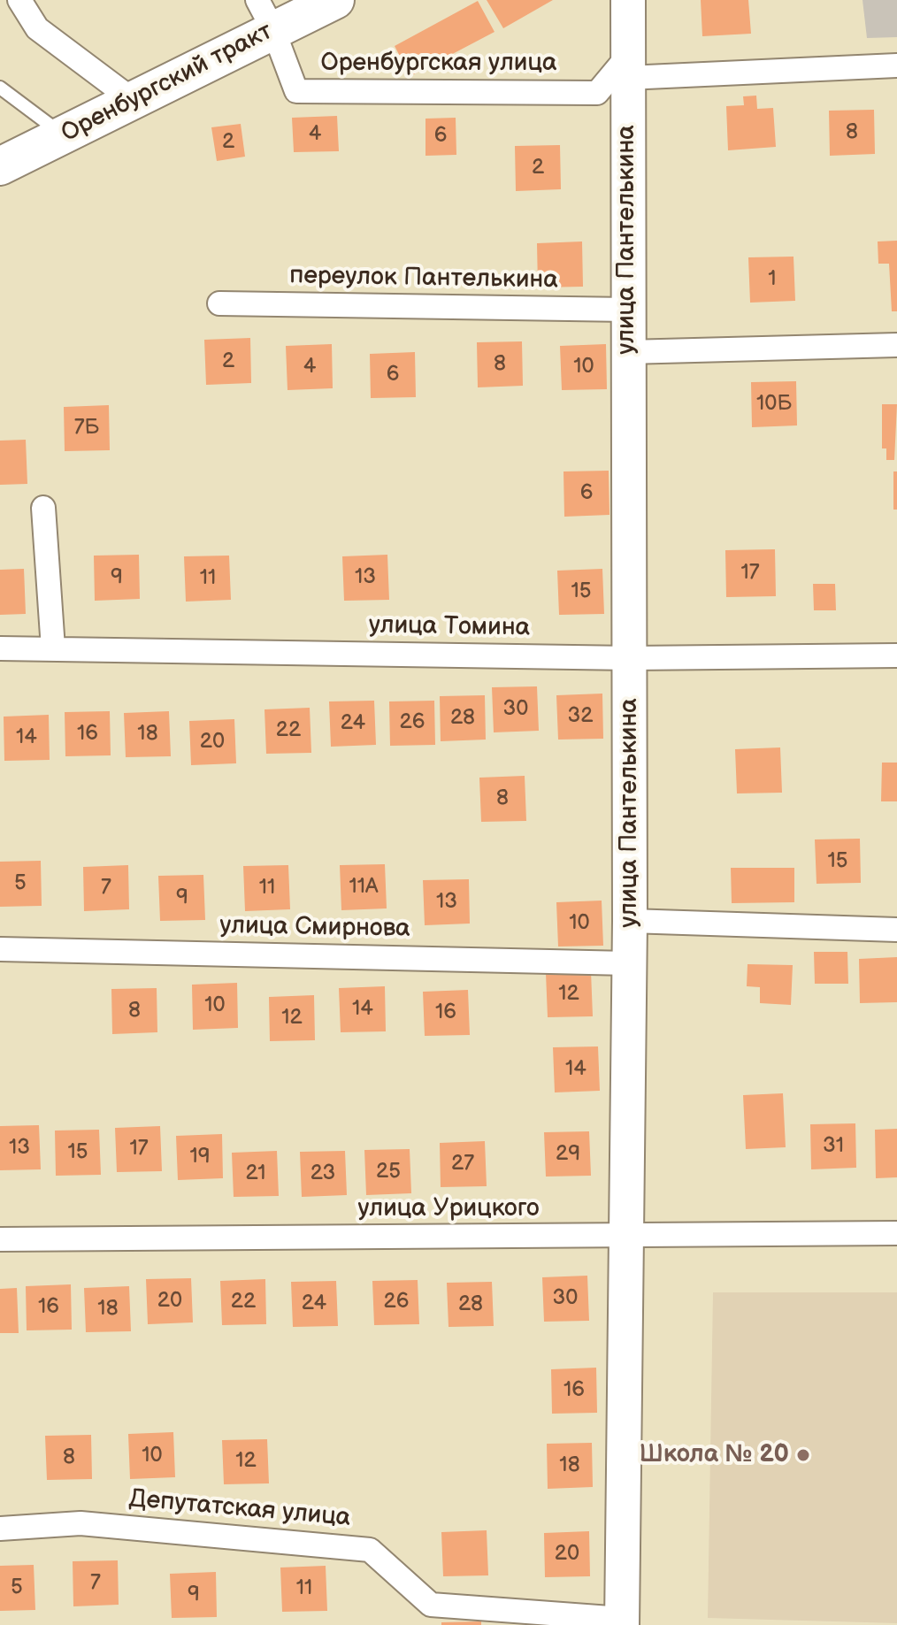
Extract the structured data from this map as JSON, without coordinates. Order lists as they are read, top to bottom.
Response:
{
  "streets": {
    "main road": ["Оренбургский тракт", "улица Пантелькина"],
    "street": [
      "Оренбургская улица",
      "переулок Пантелькина",
      "улица Томина",
      "улица Смирнова",
      "улица Урицкого",
      "Депутатская улица"
    ]
  },
  "crossings": [
    ["Оренбургская улица", "Оренбургский тракт"],
    ["Оренбургская улица", "улица Пантелькина"],
    ["улица Пантелькина", "переулок Пантелькина"],
    ["улица Пантелькина", "улица Томина"],
    ["улица Пантелькина", "улица Смирнова"],
    ["улица Пантелькина", "улица Урицкого"],
    ["улица Пантелькина", "Депутатская улица"]
  ],
  "places": ["Школа № 20"],
  "house_numbers": [
    "8",
    "4",
    "6",
    "2",
    "2",
    "1",
    "2",
    "8",
    "4",
    "10",
    "6",
    "10Б",
    "7Б",
    "6",
    "17",
    "9",
    "13",
    "11",
    "15",
    "30",
    "32",
    "28",
    "26",
    "24",
    "22",
    "16",
    "18",
    "14",
    "20",
    "8",
    "15",
    "5",
    "11А",
    "7",
    "11",
    "9",
    "13",
    "10",
    "12",
    "10",
    "14",
    "8",
    "16",
    "12",
    "14",
    "31",
    "13",
    "17",
    "15",
    "29",
    "19",
    "27",
    "25",
    "21",
    "23",
    "30",
    "20",
    "22",
    "26",
    "24",
    "28",
    "16",
    "18",
    "16",
    "10",
    "8",
    "12",
    "18",
    "20",
    "7",
    "5",
    "11",
    "9"
  ]
}
